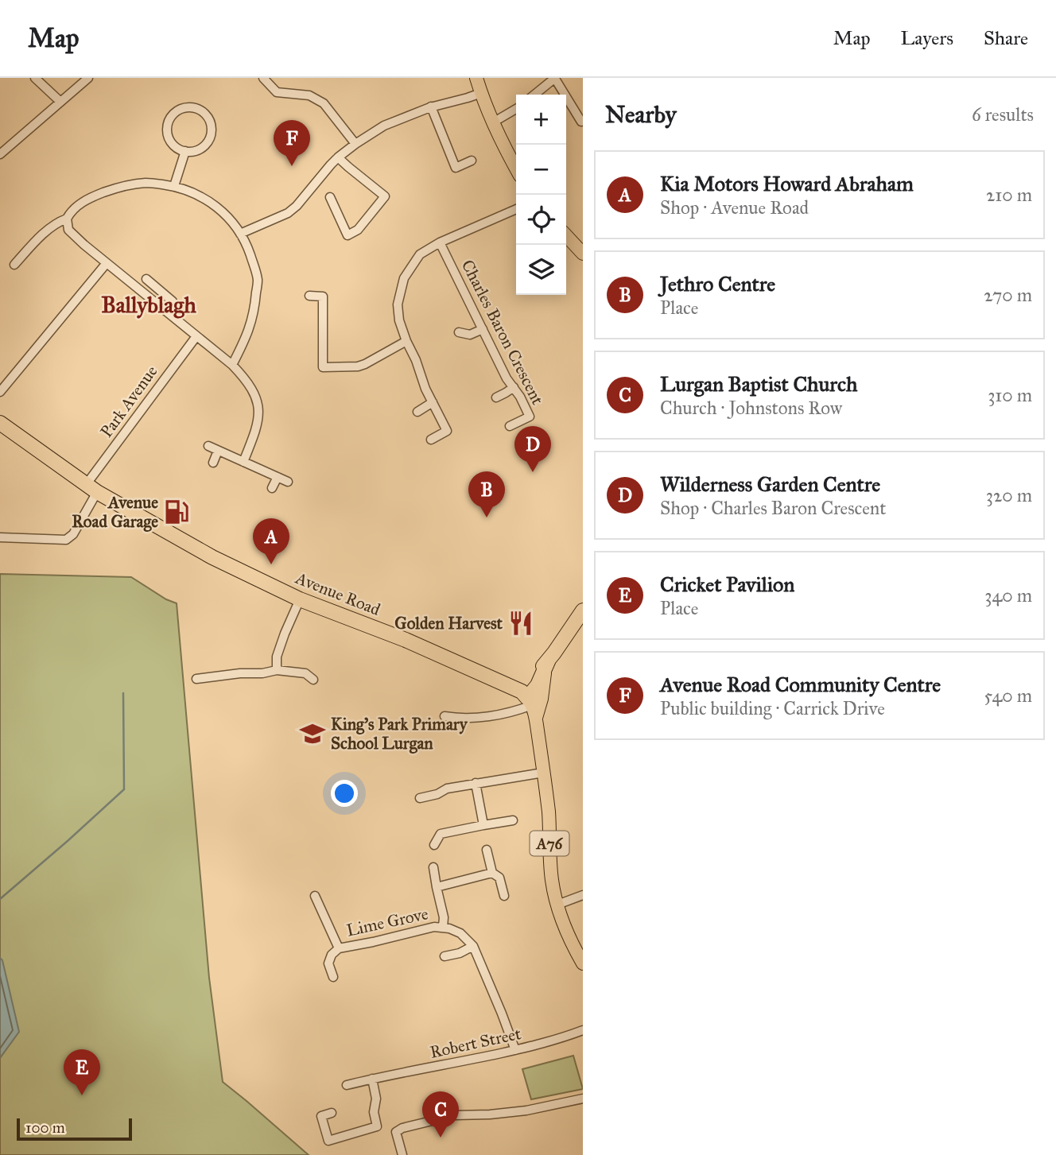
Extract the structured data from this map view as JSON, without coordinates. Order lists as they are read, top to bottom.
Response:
{
  "streets": {
    "highway": ["Avenue Road"],
    "main road": ["A76"],
    "street": [
      "Charles Baron Crescent",
      "Park Avenue",
      "Lime Grove",
      "Robert Street"
    ]
  },
  "crossings": [
    ["Park Avenue", "Avenue Road"],
    ["Avenue Road", "A76"],
    ["Lime Grove", "Robert Street"]
  ],
  "districts": ["Ballyblagh"],
  "places": {
    "fuel station": ["Avenue Road Garage"],
    "restaurant": ["Golden Harvest"],
    "school or university": ["King's Park Primary School Lurgan"]
  },
  "scale_bar": "100 m",
  "page": {
    "header": "Map",
    "nav": ["Map", "Layers", "Share"],
    "heading": ["Nearby", "6 results"],
    "map_buttons": ["+", "−"],
    "pins": [
      "F",
      "D",
      "B",
      "A",
      "E",
      "C"
    ],
    "list": [
      {
        "mark": "A",
        "name": "Kia Motors Howard Abraham",
        "note": "Shop · Avenue Road",
        "value": "210 m"
      },
      {
        "mark": "B",
        "name": "Jethro Centre",
        "note": "Place",
        "value": "270 m"
      },
      {
        "mark": "C",
        "name": "Lurgan Baptist Church",
        "note": "Church · Johnstons Row",
        "value": "310 m"
      },
      {
        "mark": "D",
        "name": "Wilderness Garden Centre",
        "note": "Shop · Charles Baron Crescent",
        "value": "320 m"
      },
      {
        "mark": "E",
        "name": "Cricket Pavilion",
        "note": "Place",
        "value": "340 m"
      },
      {
        "mark": "F",
        "name": "Avenue Road Community Centre",
        "note": "Public building · Carrick Drive",
        "value": "540 m"
      }
    ],
    "scale": "100 m"
  }
}
